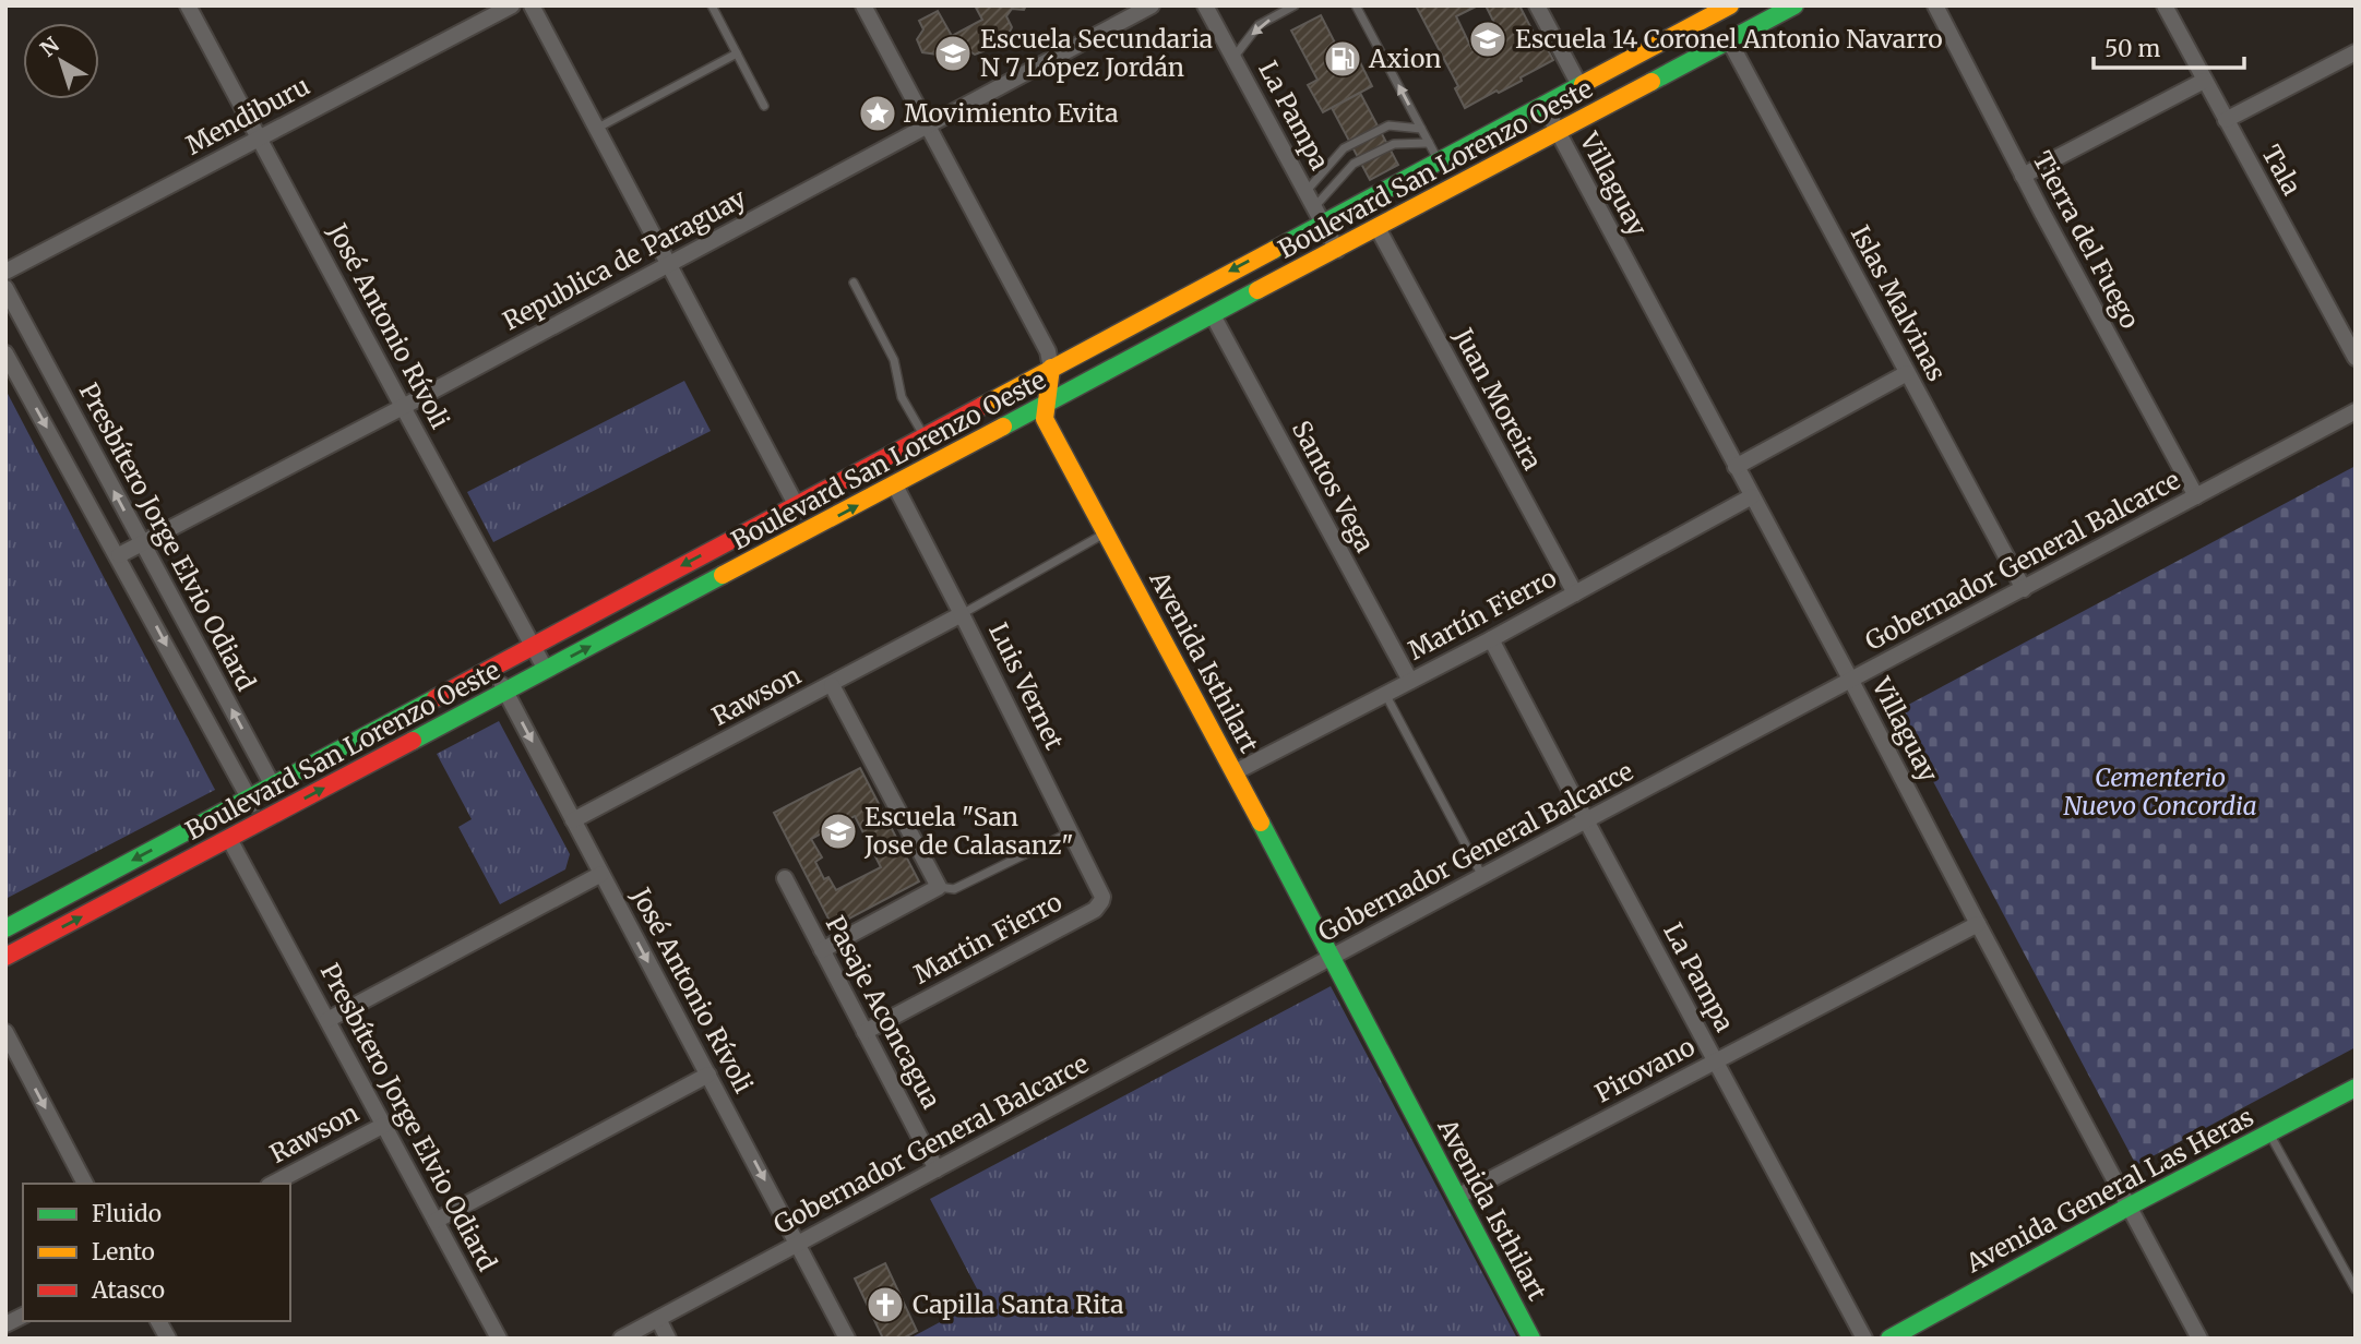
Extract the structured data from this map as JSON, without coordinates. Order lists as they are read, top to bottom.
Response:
{
  "streets": {
    "main road": ["Boulevard San Lorenzo Oeste", "Avenida Isthilart", "Avenida General Las Heras"],
    "street": [
      "Mendiburu",
      "La Pampa",
      "Tala",
      "Villaguay",
      "Tierra del Fuego",
      "Republica de Paraguay",
      "Islas Malvinas",
      "José Antonio Rívoli",
      "Juan Moreira",
      "Santos Vega",
      "Presbítero Jorge Elvio Odiard",
      "Gobernador General Balcarce",
      "Martín Fierro",
      "Luis Vernet",
      "Rawson",
      "Martin Fierro",
      "Pasaje Aconcagua",
      "Pirovano"
    ]
  },
  "crossings": [
    ["Mendiburu", "José Antonio Rívoli"],
    ["La Pampa", "Boulevard San Lorenzo Oeste"],
    ["La Pampa", "Gobernador General Balcarce"],
    ["La Pampa", "Martín Fierro"],
    ["La Pampa", "Pirovano"],
    ["Boulevard San Lorenzo Oeste", "Villaguay"],
    ["Boulevard San Lorenzo Oeste", "Islas Malvinas"],
    ["Boulevard San Lorenzo Oeste", "José Antonio Rívoli"],
    ["Boulevard San Lorenzo Oeste", "Juan Moreira"],
    ["Boulevard San Lorenzo Oeste", "Santos Vega"],
    ["Boulevard San Lorenzo Oeste", "Presbítero Jorge Elvio Odiard"],
    ["Boulevard San Lorenzo Oeste", "Avenida Isthilart"],
    ["Boulevard San Lorenzo Oeste", "Luis Vernet"],
    ["Villaguay", "Gobernador General Balcarce"],
    ["Villaguay", "Martín Fierro"],
    ["Villaguay", "Pirovano"],
    ["Villaguay", "Avenida General Las Heras"],
    ["Tierra del Fuego", "Gobernador General Balcarce"],
    ["Republica de Paraguay", "José Antonio Rívoli"],
    ["Republica de Paraguay", "Presbítero Jorge Elvio Odiard"],
    ["Islas Malvinas", "Gobernador General Balcarce"],
    ["José Antonio Rívoli", "Gobernador General Balcarce"],
    ["José Antonio Rívoli", "Rawson"],
    ["Juan Moreira", "Martín Fierro"],
    ["Santos Vega", "Martín Fierro"],
    ["Presbítero Jorge Elvio Odiard", "Rawson"],
    ["Gobernador General Balcarce", "Avenida Isthilart"],
    ["Gobernador General Balcarce", "Pasaje Aconcagua"],
    ["Martín Fierro", "Avenida Isthilart"],
    ["Avenida Isthilart", "Pirovano"],
    ["Luis Vernet", "Rawson"],
    ["Luis Vernet", "Martin Fierro"],
    ["Martin Fierro", "Pasaje Aconcagua"]
  ],
  "one_way": ["José Antonio Rívoli"],
  "parks": ["Cementerio Nuevo Concordia"],
  "places": {
    "school or university": ["Escuela 14 Coronel Antonio Navarro", "Escuela Secundaria N 7 López Jordán", "Escuela \"San Jose de Calasanz\""],
    "fuel station": ["Axion"],
    "place": ["Movimiento Evita"],
    "church": ["Capilla Santa Rita"]
  },
  "legend": ["Fluido", "Lento", "Atasco"],
  "scale_bar": "50 m",
  "north": "top left"
}
